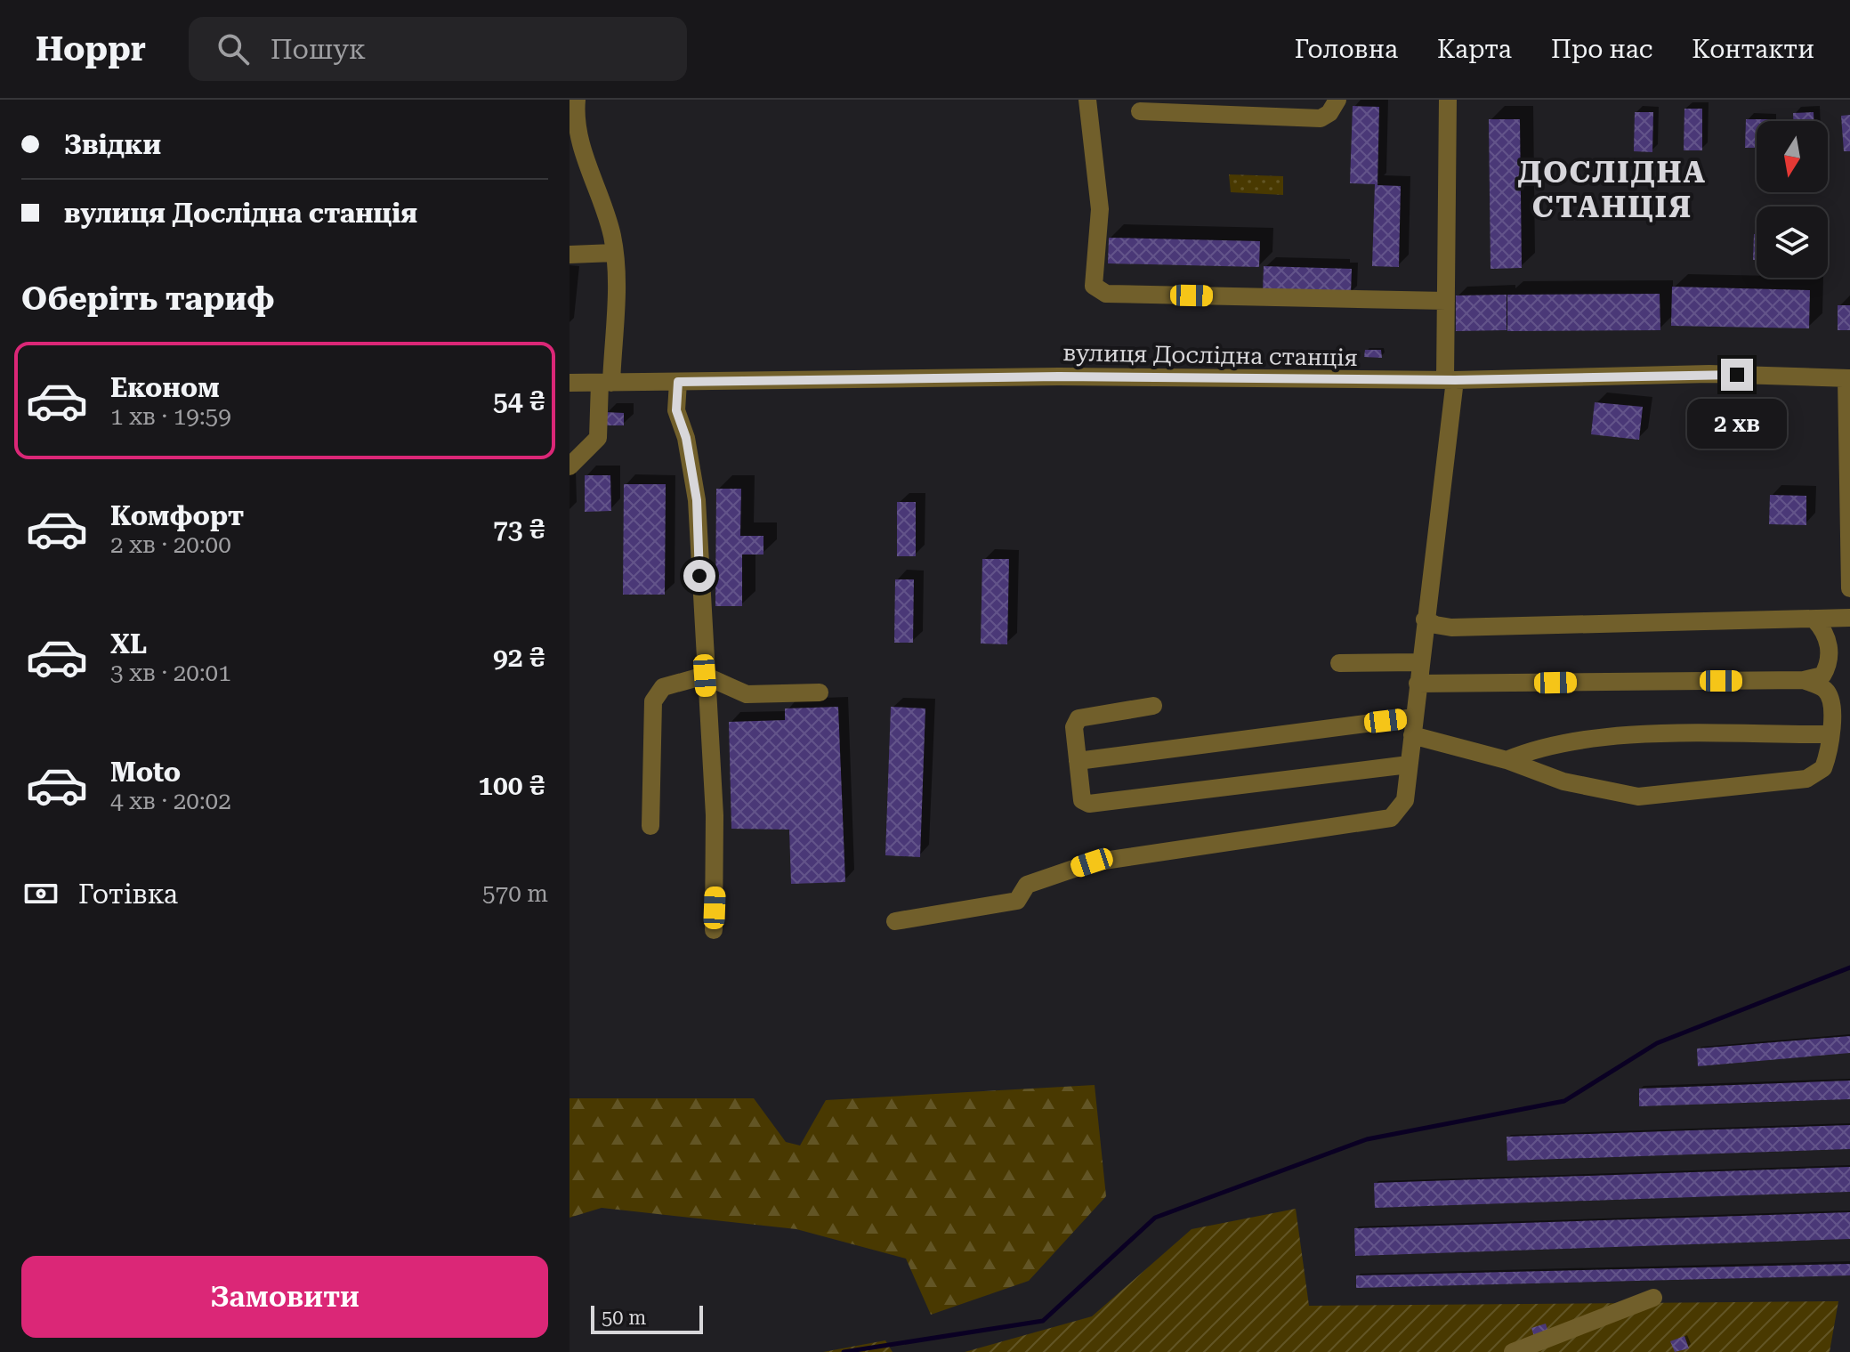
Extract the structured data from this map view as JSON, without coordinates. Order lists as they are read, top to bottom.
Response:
{
  "streets": {
    "street": ["вулиця Дослідна станція"]
  },
  "districts": ["ДОСЛІДНА СТАНЦІЯ"],
  "scale_bar": "50 m",
  "north": "bottom",
  "page": {
    "header": "Hoppr",
    "search": "Пошук",
    "nav": [
      "Головна",
      "Карта",
      "Про нас",
      "Контакти"
    ],
    "banner": ["Звідки", "вулиця Дослідна станція"],
    "heading": "Оберіть тариф",
    "list": [
      {
        "name": "Економ",
        "note": "1 хв · 19:59",
        "value": "54 ₴"
      },
      {
        "name": "Комфорт",
        "note": "2 хв · 20:00",
        "value": "73 ₴"
      },
      {
        "name": "XL",
        "note": "3 хв · 20:01",
        "value": "92 ₴"
      },
      {
        "name": "Moto",
        "note": "4 хв · 20:02",
        "value": "100 ₴"
      }
    ],
    "bubble": "2 хв",
    "pay": ["Готівка", "570 m"],
    "buttons": "Замовити",
    "scale": "50 m"
  }
}
